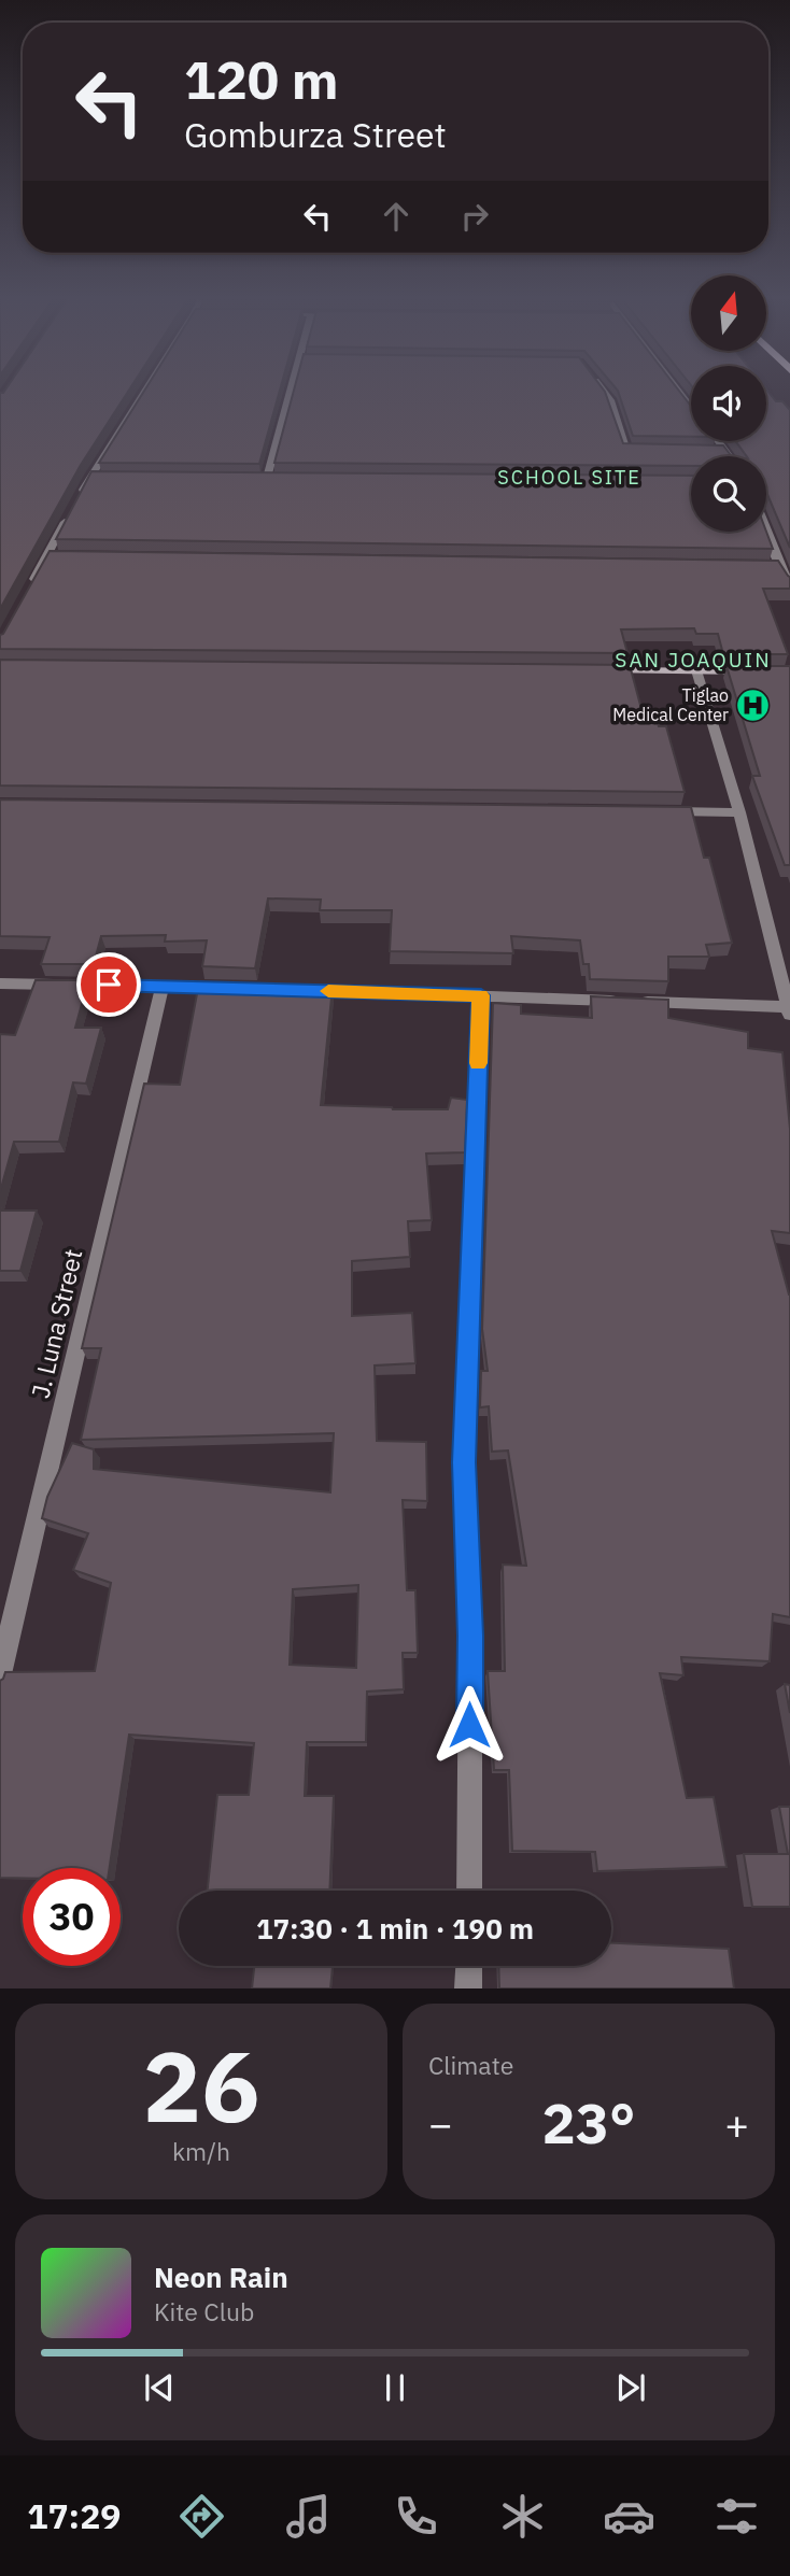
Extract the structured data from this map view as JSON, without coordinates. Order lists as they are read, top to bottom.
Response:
{
  "streets": {
    "street": ["J. Luna Street"]
  },
  "districts": ["SCHOOL SITE", "SAN JOAQUIN"],
  "places": {
    "hospital": ["Tiglao Medical Center"]
  },
  "north": "top",
  "page": {
    "turn": ["120 m", "Gomburza Street"],
    "limit": "30",
    "trip": "17:30 · 1 min · 190 m",
    "tile": [
      ["26", "km/h"],
      "Climate"
    ],
    "heat": ["−", "23°", "+"],
    "song": ["Neon Rain", "Kite Club"],
    "tabs": "17:29"
  }
}
